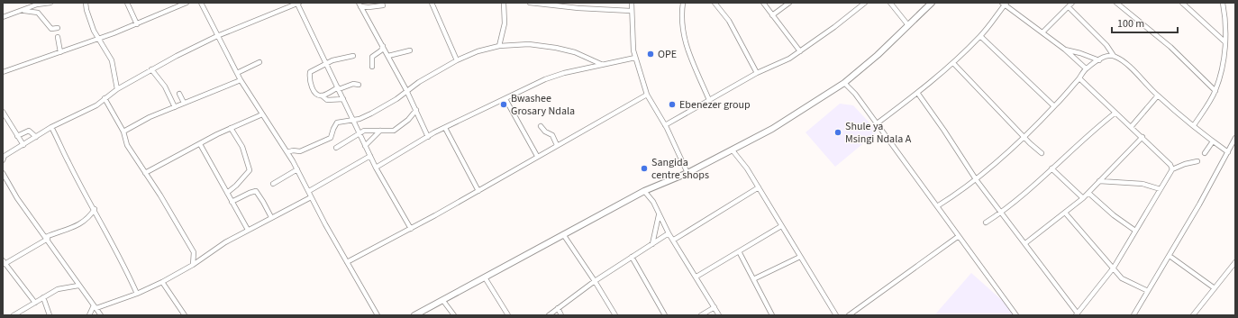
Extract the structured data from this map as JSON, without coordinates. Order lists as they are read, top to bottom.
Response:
{
  "places": [
    "OPE",
    "Bwashee Grosary Ndala",
    "Ebenezer group",
    "Shule ya Msingi Ndala A",
    "Sangida centre shops"
  ],
  "scale_bar": "100 m"
}
